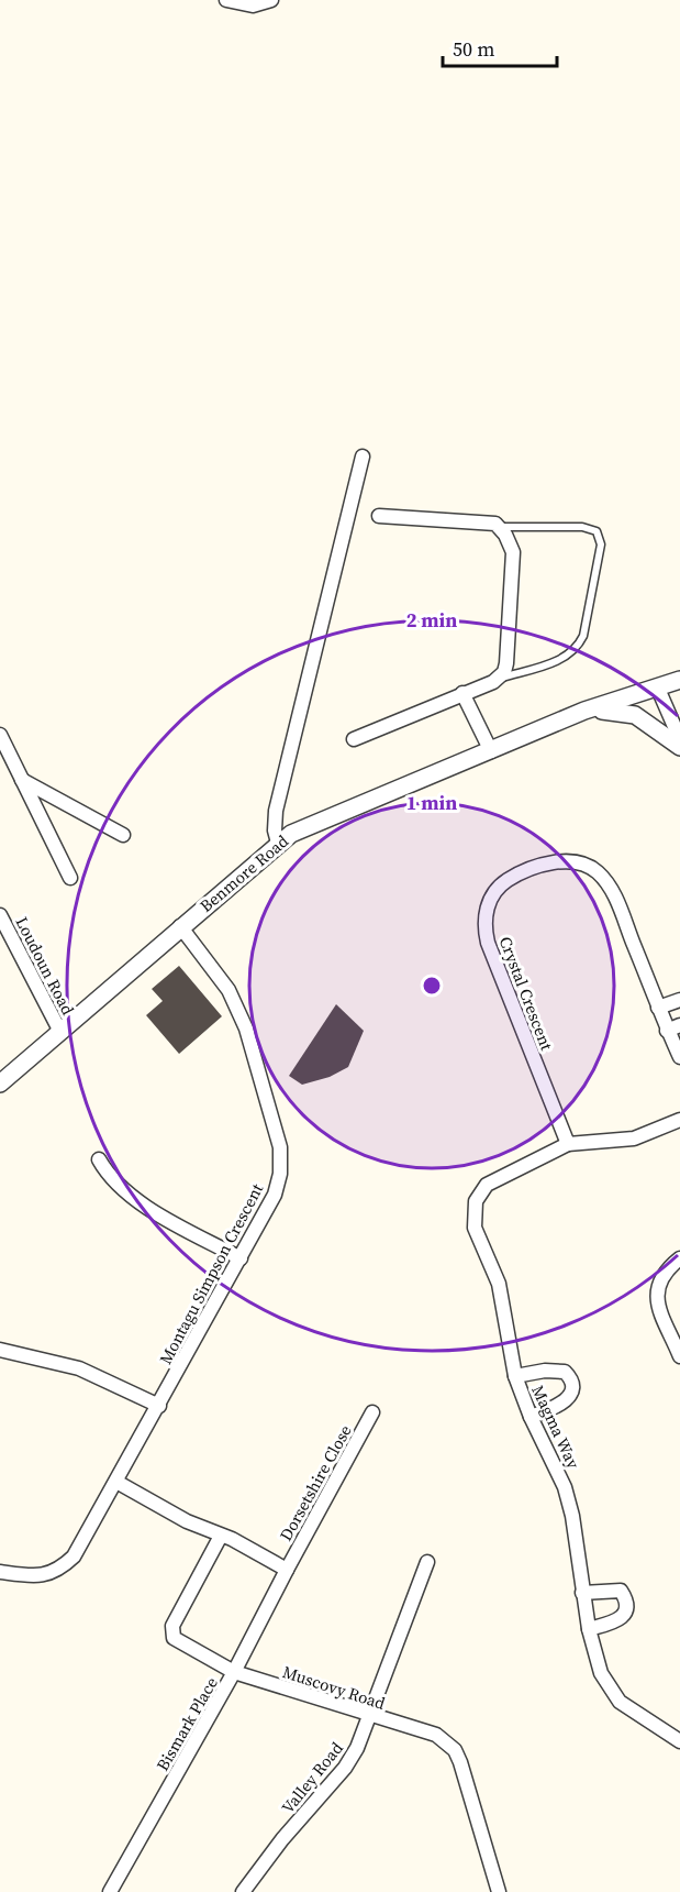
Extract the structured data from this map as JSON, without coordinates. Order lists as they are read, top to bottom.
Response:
{
  "streets": {
    "street": [
      "Benmore Road",
      "Loudoun Road",
      "Crystal Crescent",
      "Montagu Simpson Crescent",
      "Magma Way",
      "Dorsetshire Close",
      "Muscovy Road",
      "Bismark Place",
      "Valley Road"
    ]
  },
  "crossings": [
    ["Benmore Road", "Loudoun Road"],
    ["Benmore Road", "Montagu Simpson Crescent"],
    ["Crystal Crescent", "Magma Way"],
    ["Dorsetshire Close", "Bismark Place"],
    ["Muscovy Road", "Bismark Place"],
    ["Muscovy Road", "Valley Road"]
  ],
  "scale_bar": "50 m",
  "rings": ["2 min", "1 min"]
}
